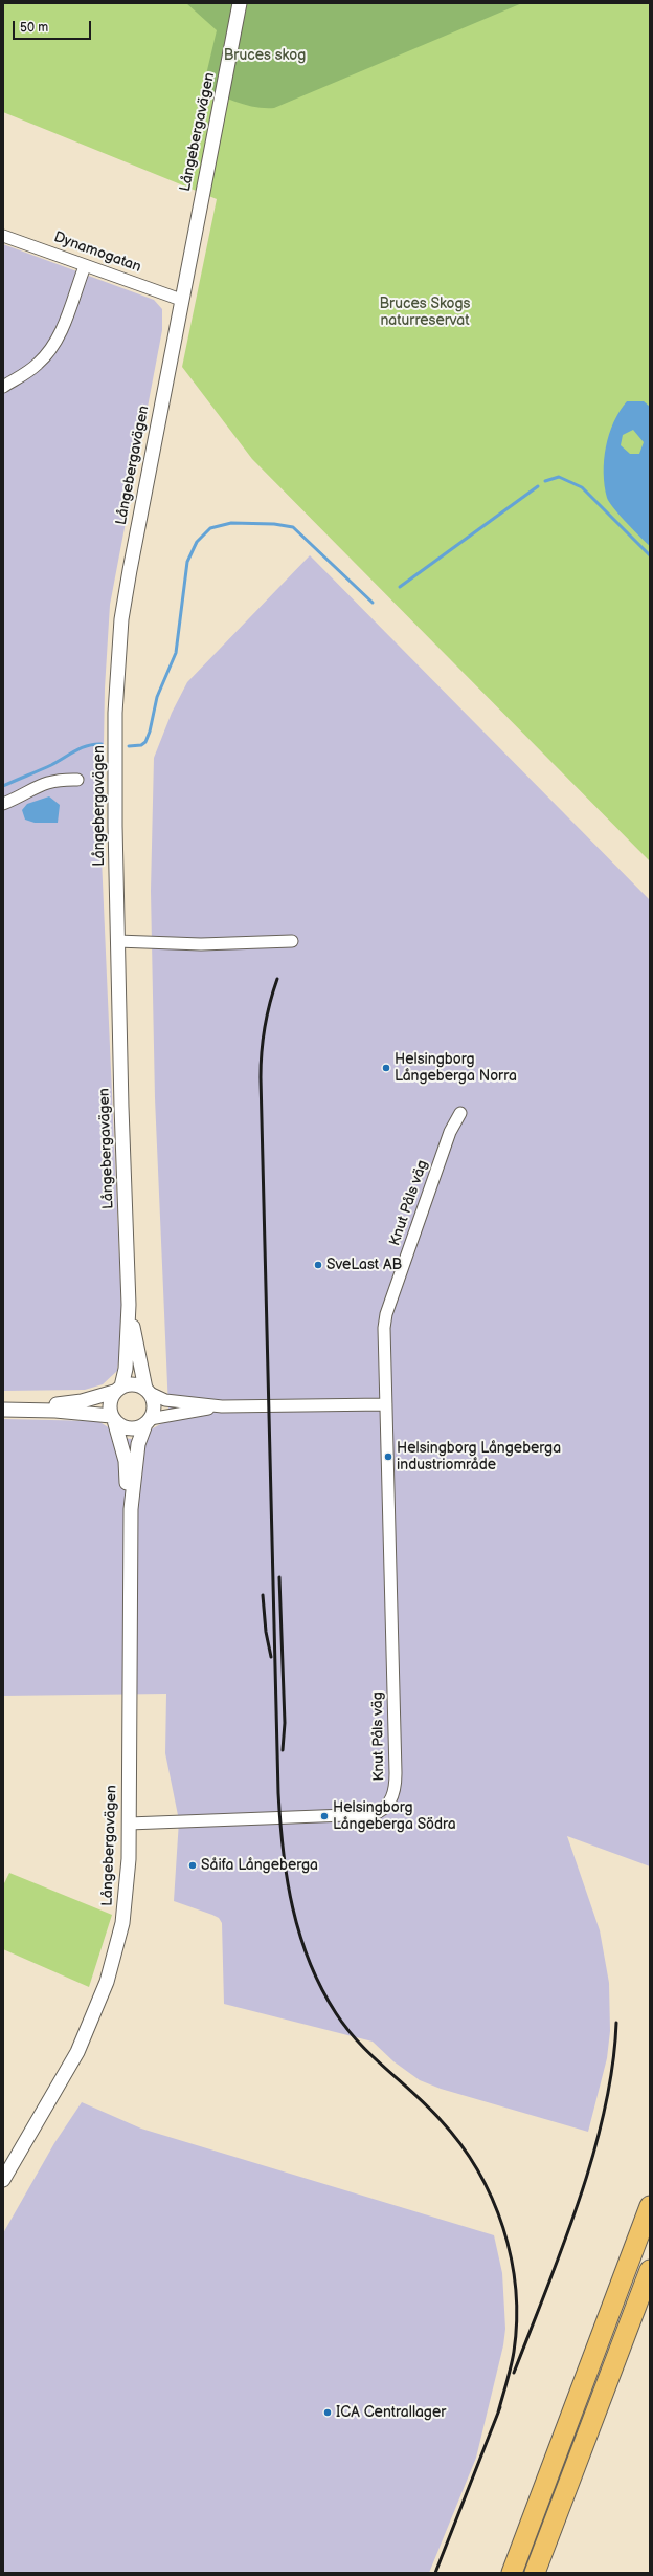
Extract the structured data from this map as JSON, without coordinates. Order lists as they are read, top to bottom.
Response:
{
  "streets": {
    "street": ["Långebergavägen", "Dynamogatan", "Knut Påls väg"]
  },
  "crossings": [
    ["Långebergavägen", "Dynamogatan"],
    ["Långebergavägen", "Knut Påls väg"]
  ],
  "parks": ["Bruces skog", "Bruces Skogs naturreservat"],
  "places": [
    "Helsingborg Långeberga Norra",
    "SveLast AB",
    "Helsingborg Långeberga industriområde",
    "Helsingborg Långeberga Södra",
    "Såifa Långeberga",
    "ICA Centrallager"
  ],
  "scale_bar": "50 m"
}
